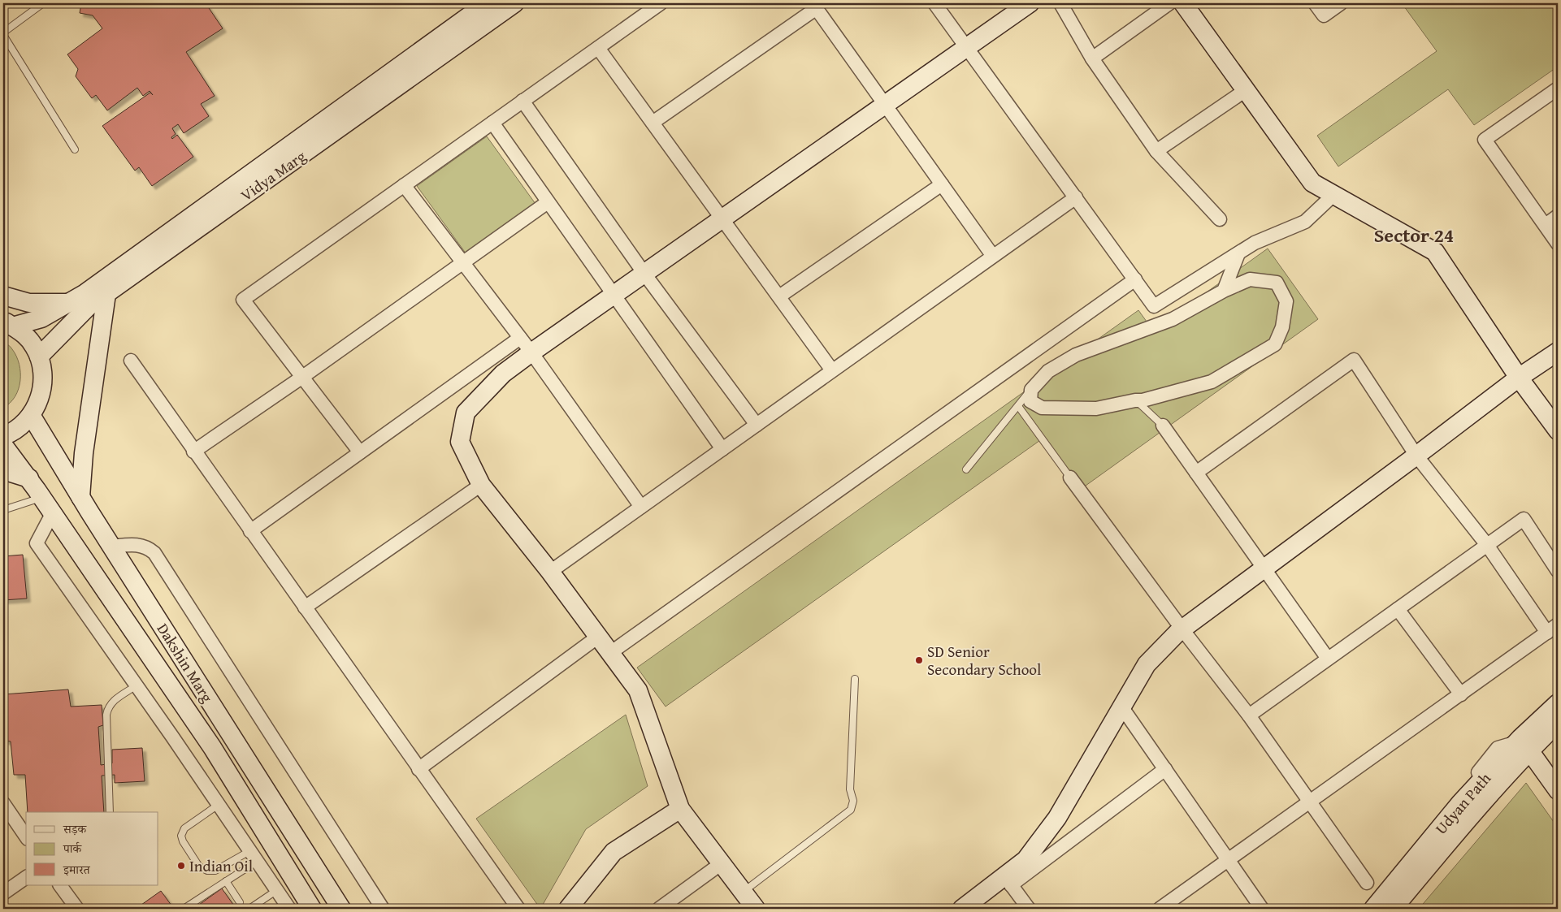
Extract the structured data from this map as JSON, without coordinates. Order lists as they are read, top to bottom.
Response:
{
  "streets": {
    "main road": ["Vidya Marg", "Dakshin Marg", "Udyan Path"]
  },
  "districts": ["Sector 24"],
  "places": ["SD Senior Secondary School", "Indian Oil"],
  "legend": ["सड़क", "पार्क", "इमारत"]
}
